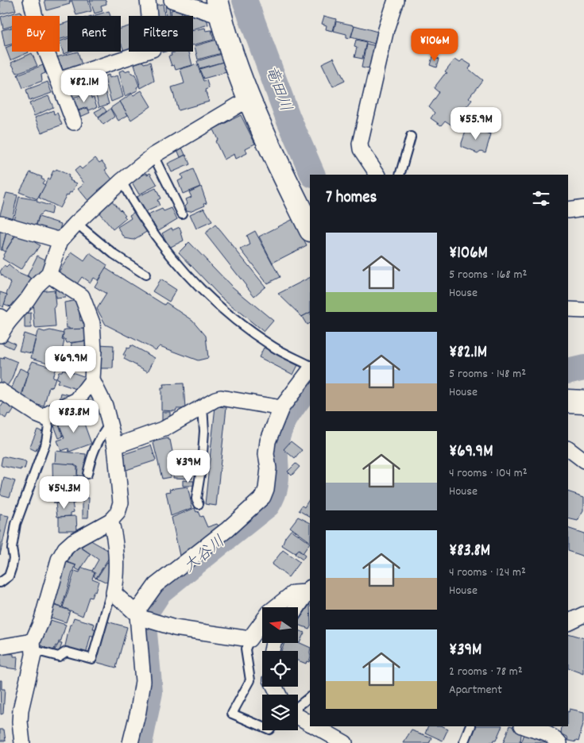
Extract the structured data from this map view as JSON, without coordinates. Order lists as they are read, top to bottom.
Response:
{
  "water": ["竜田川", "大谷川"],
  "north": "left",
  "page": {
    "chip": ["Buy", "Rent", "Filters"],
    "price": [
      "¥106M",
      "¥82.1M",
      "¥55.9M",
      "¥69.9M",
      "¥83.8M",
      "¥39M",
      "¥54.3M"
    ],
    "heading": "7 homes",
    "list": [
      {
        "name": "¥106M",
        "note": "5 rooms · 168 m² · House"
      },
      {
        "name": "¥82.1M",
        "note": "5 rooms · 148 m² · House"
      },
      {
        "name": "¥69.9M",
        "note": "4 rooms · 104 m² · House"
      },
      {
        "name": "¥83.8M",
        "note": "4 rooms · 124 m² · House"
      },
      {
        "name": "¥39M",
        "note": "2 rooms · 78 m² · Apartment"
      }
    ]
  }
}
